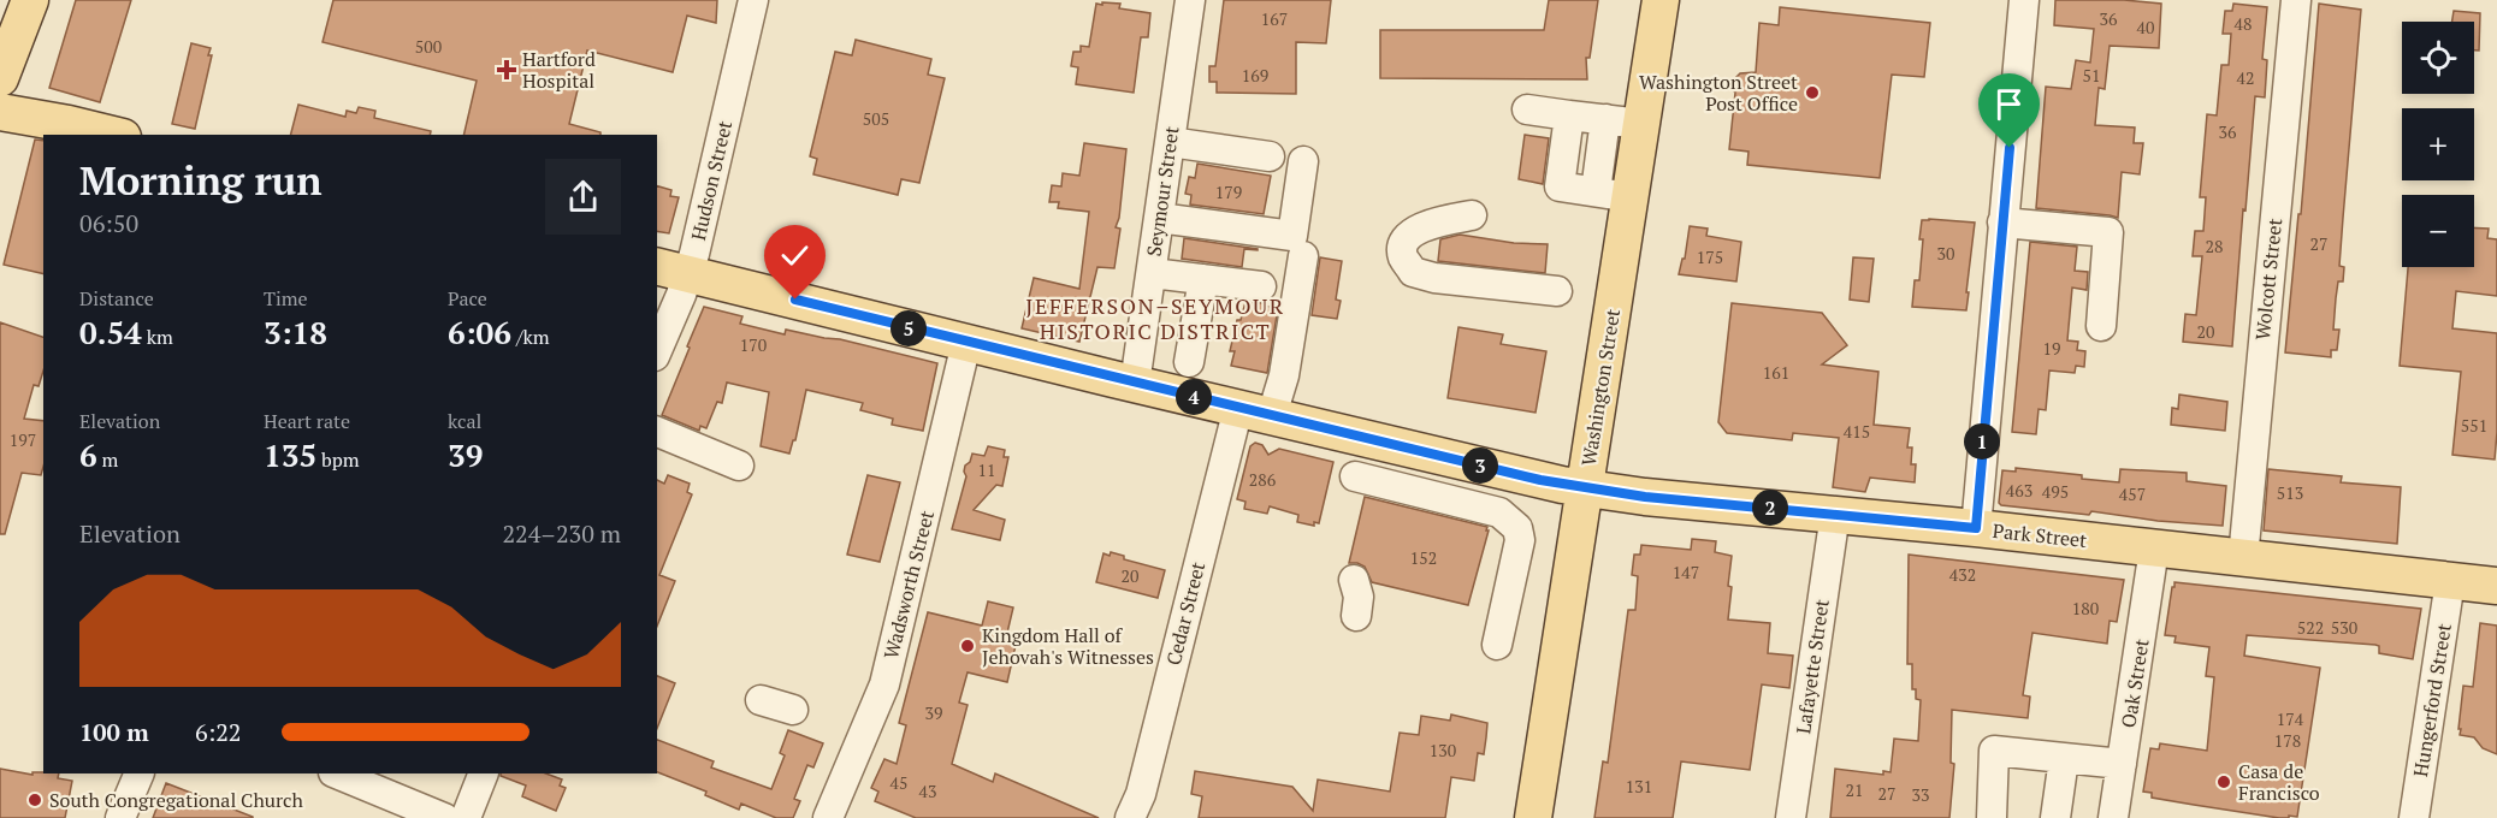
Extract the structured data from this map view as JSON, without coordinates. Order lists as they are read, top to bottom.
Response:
{
  "streets": {
    "main road": ["Washington Street", "Park Street"],
    "street": [
      "Hudson Street",
      "Seymour Street",
      "Wolcott Street",
      "Wadsworth Street",
      "Cedar Street",
      "Lafayette Street",
      "Oak Street",
      "Hungerford Street"
    ]
  },
  "crossings": [
    ["Hudson Street", "Park Street"],
    ["Seymour Street", "Park Street"],
    ["Wolcott Street", "Park Street"],
    ["Washington Street", "Park Street"],
    ["Park Street", "Wadsworth Street"],
    ["Park Street", "Cedar Street"],
    ["Park Street", "Lafayette Street"],
    ["Park Street", "Oak Street"],
    ["Park Street", "Hungerford Street"]
  ],
  "districts": ["JEFFERSON–SEYMOUR HISTORIC DISTRICT"],
  "places": {
    "health": ["Hartford Hospital"],
    "other": [
      "Washington Street Post Office",
      "Kingdom Hall of Jehovah's Witnesses",
      "Casa de Francisco",
      "South Congregational Church"
    ]
  },
  "house_numbers": [
    "167",
    "36",
    "48",
    "40",
    "500",
    "169",
    "51",
    "42",
    "505",
    "36",
    "179",
    "27",
    "28",
    "30",
    "175",
    "20",
    "170",
    "19",
    "161",
    "551",
    "415",
    "197",
    "11",
    "286",
    "463",
    "495",
    "513",
    "457",
    "152",
    "147",
    "432",
    "20",
    "180",
    "522",
    "530",
    "39",
    "174",
    "178",
    "130",
    "45",
    "131",
    "21",
    "43",
    "27",
    "33"
  ],
  "page": {
    "map_buttons": ["+", "−"],
    "heading": ["Morning run", "06:50"],
    "stats": [
      ["Distance", "0.54 km"],
      ["Time", "3:18"],
      ["Pace", "6:06 /km"],
      ["Elevation", "6 m"],
      ["Heart rate", "135 bpm"],
      ["kcal", "39"]
    ],
    "pins": [
      "5",
      "4",
      "1",
      "3",
      "2"
    ],
    "chart": ["Elevation", "224–230 m"],
    "list": [
      {
        "name": "100 m",
        "note": "6:22"
      }
    ]
  }
}
